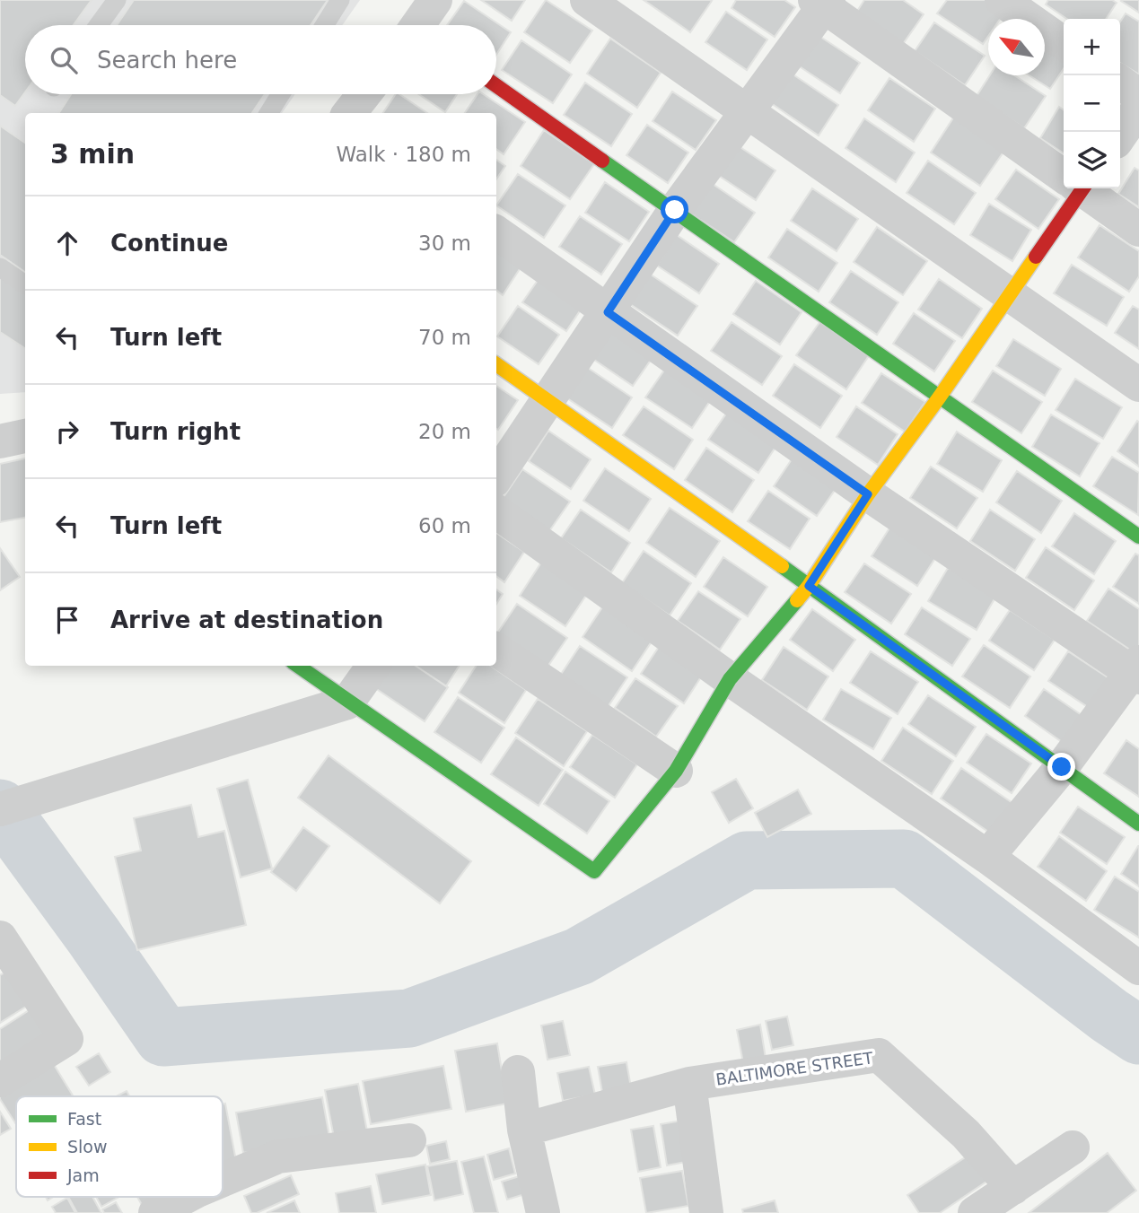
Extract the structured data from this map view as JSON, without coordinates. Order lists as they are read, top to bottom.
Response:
{
  "streets": {
    "street": ["BALTIMORE STREET"]
  },
  "legend": ["Fast", "Slow", "Jam"],
  "north": "top left",
  "page": {
    "map_buttons": ["+", "−"],
    "search": "Search here",
    "heading": ["3 min", "Walk · 180 m"],
    "list": [
      ["Continue", "30 m"],
      ["Turn left", "70 m"],
      ["Turn right", "20 m"],
      ["Turn left", "60 m"],
      "Arrive at destination"
    ]
  }
}
